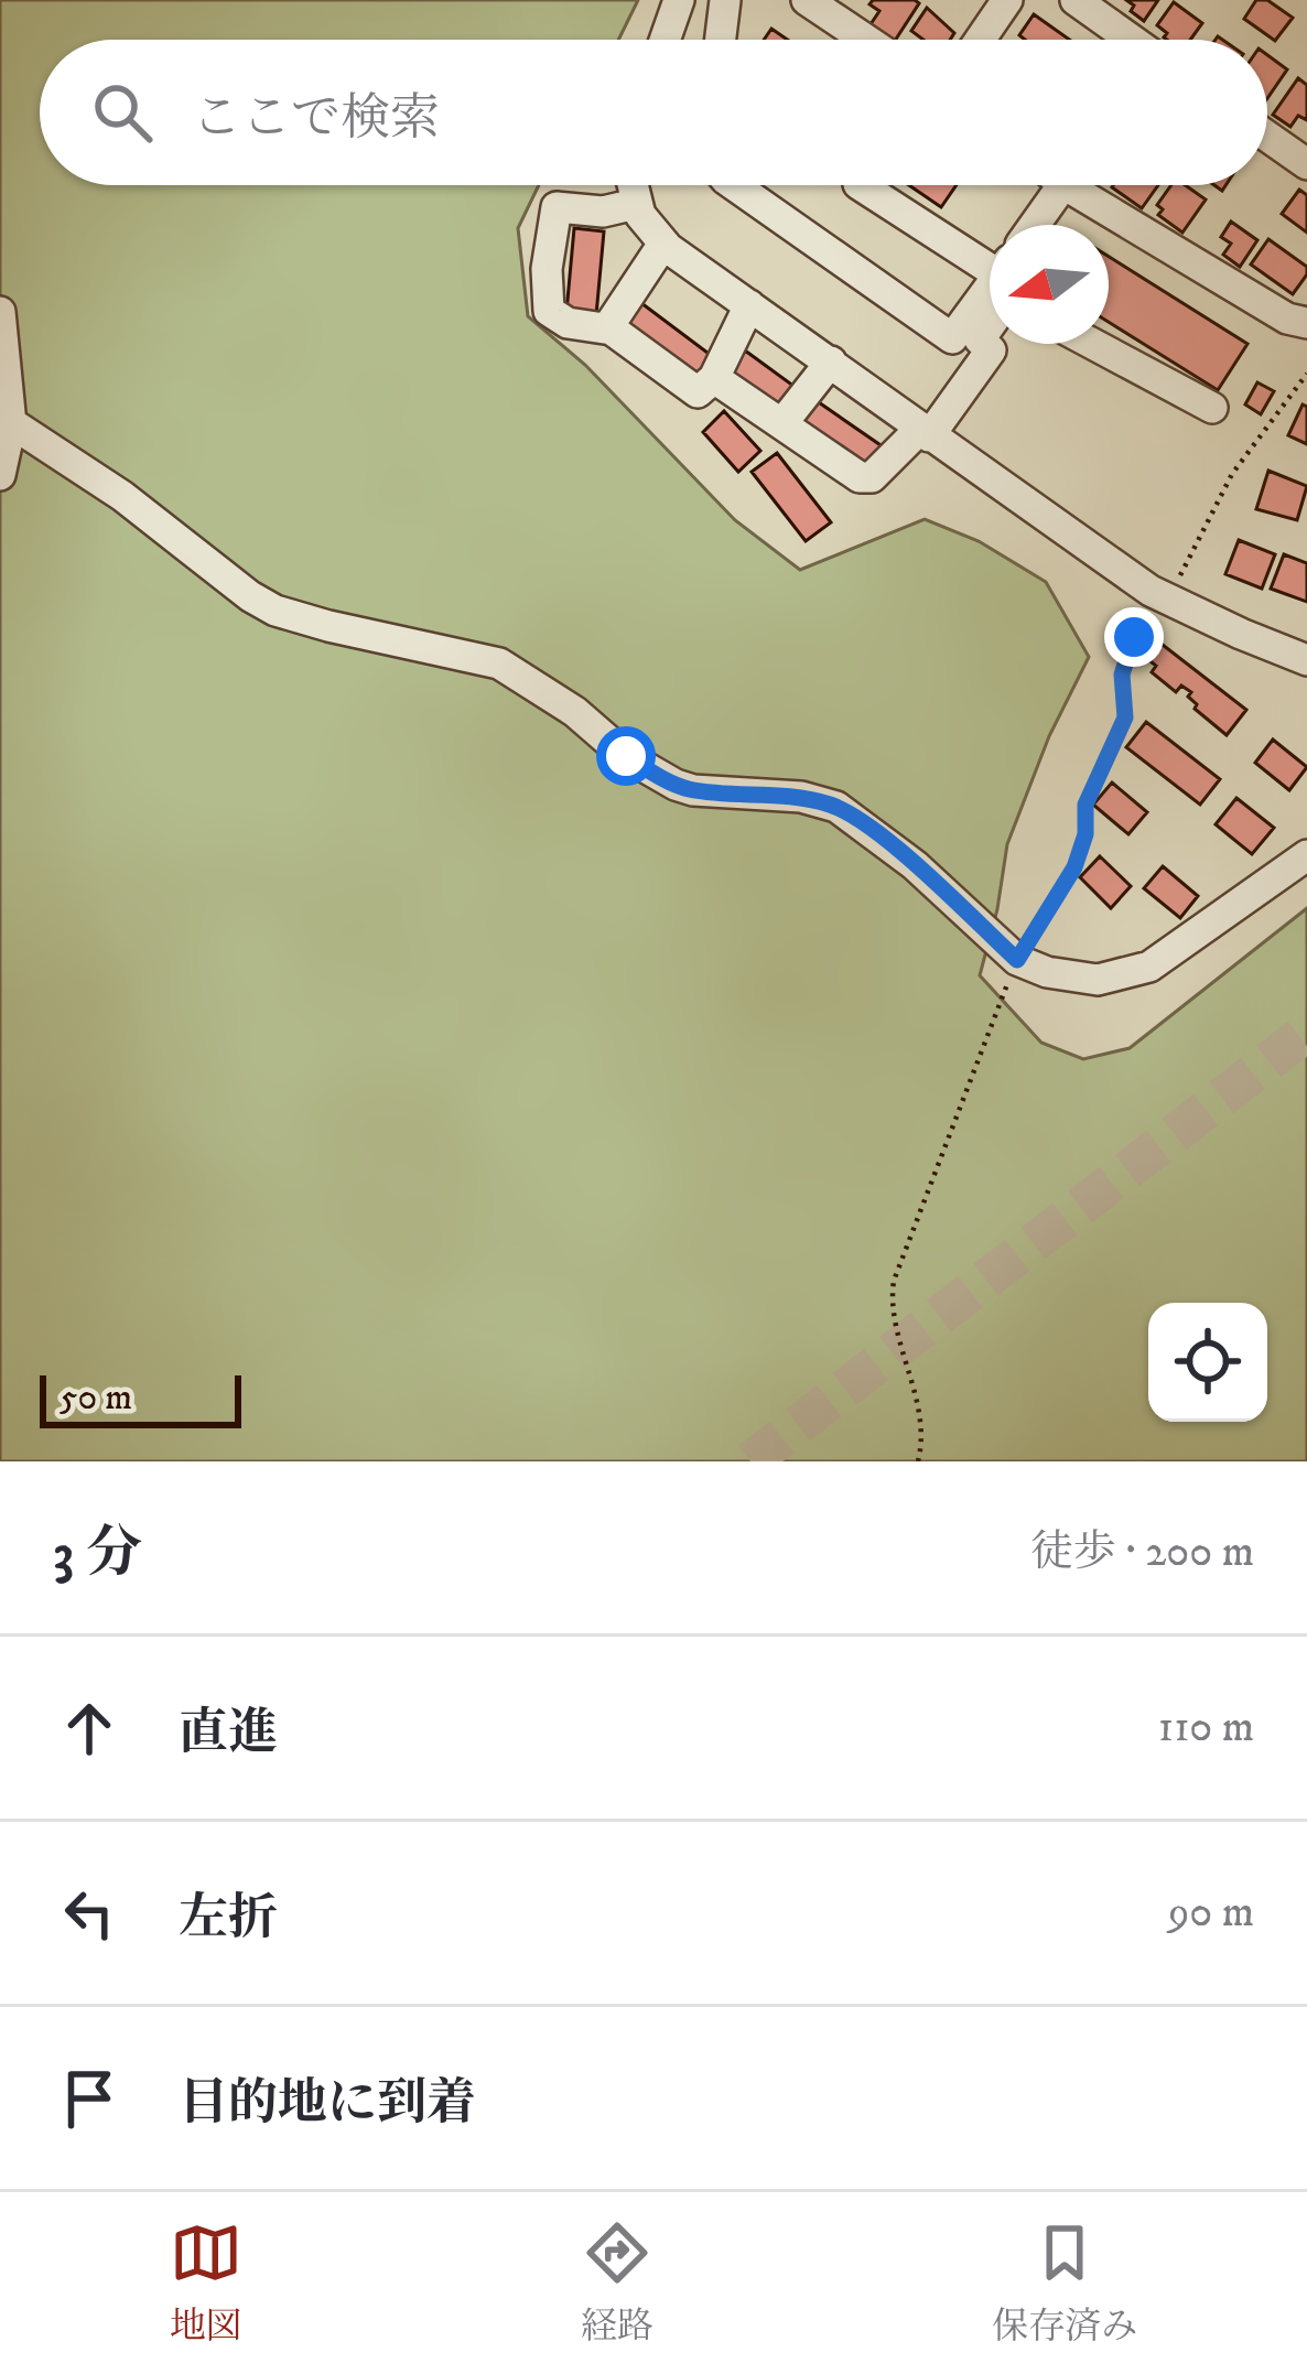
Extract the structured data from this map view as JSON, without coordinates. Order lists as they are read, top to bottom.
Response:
{
  "scale_bar": "50 m",
  "north": "left",
  "page": {
    "search": "ここで検索",
    "scale": "50 m",
    "heading": ["3 分", "徒歩 · 200 m"],
    "list": [
      ["直進", "110 m"],
      ["左折", "90 m"],
      "目的地に到着"
    ],
    "nav": ["地図", "経路", "保存済み"]
  }
}
